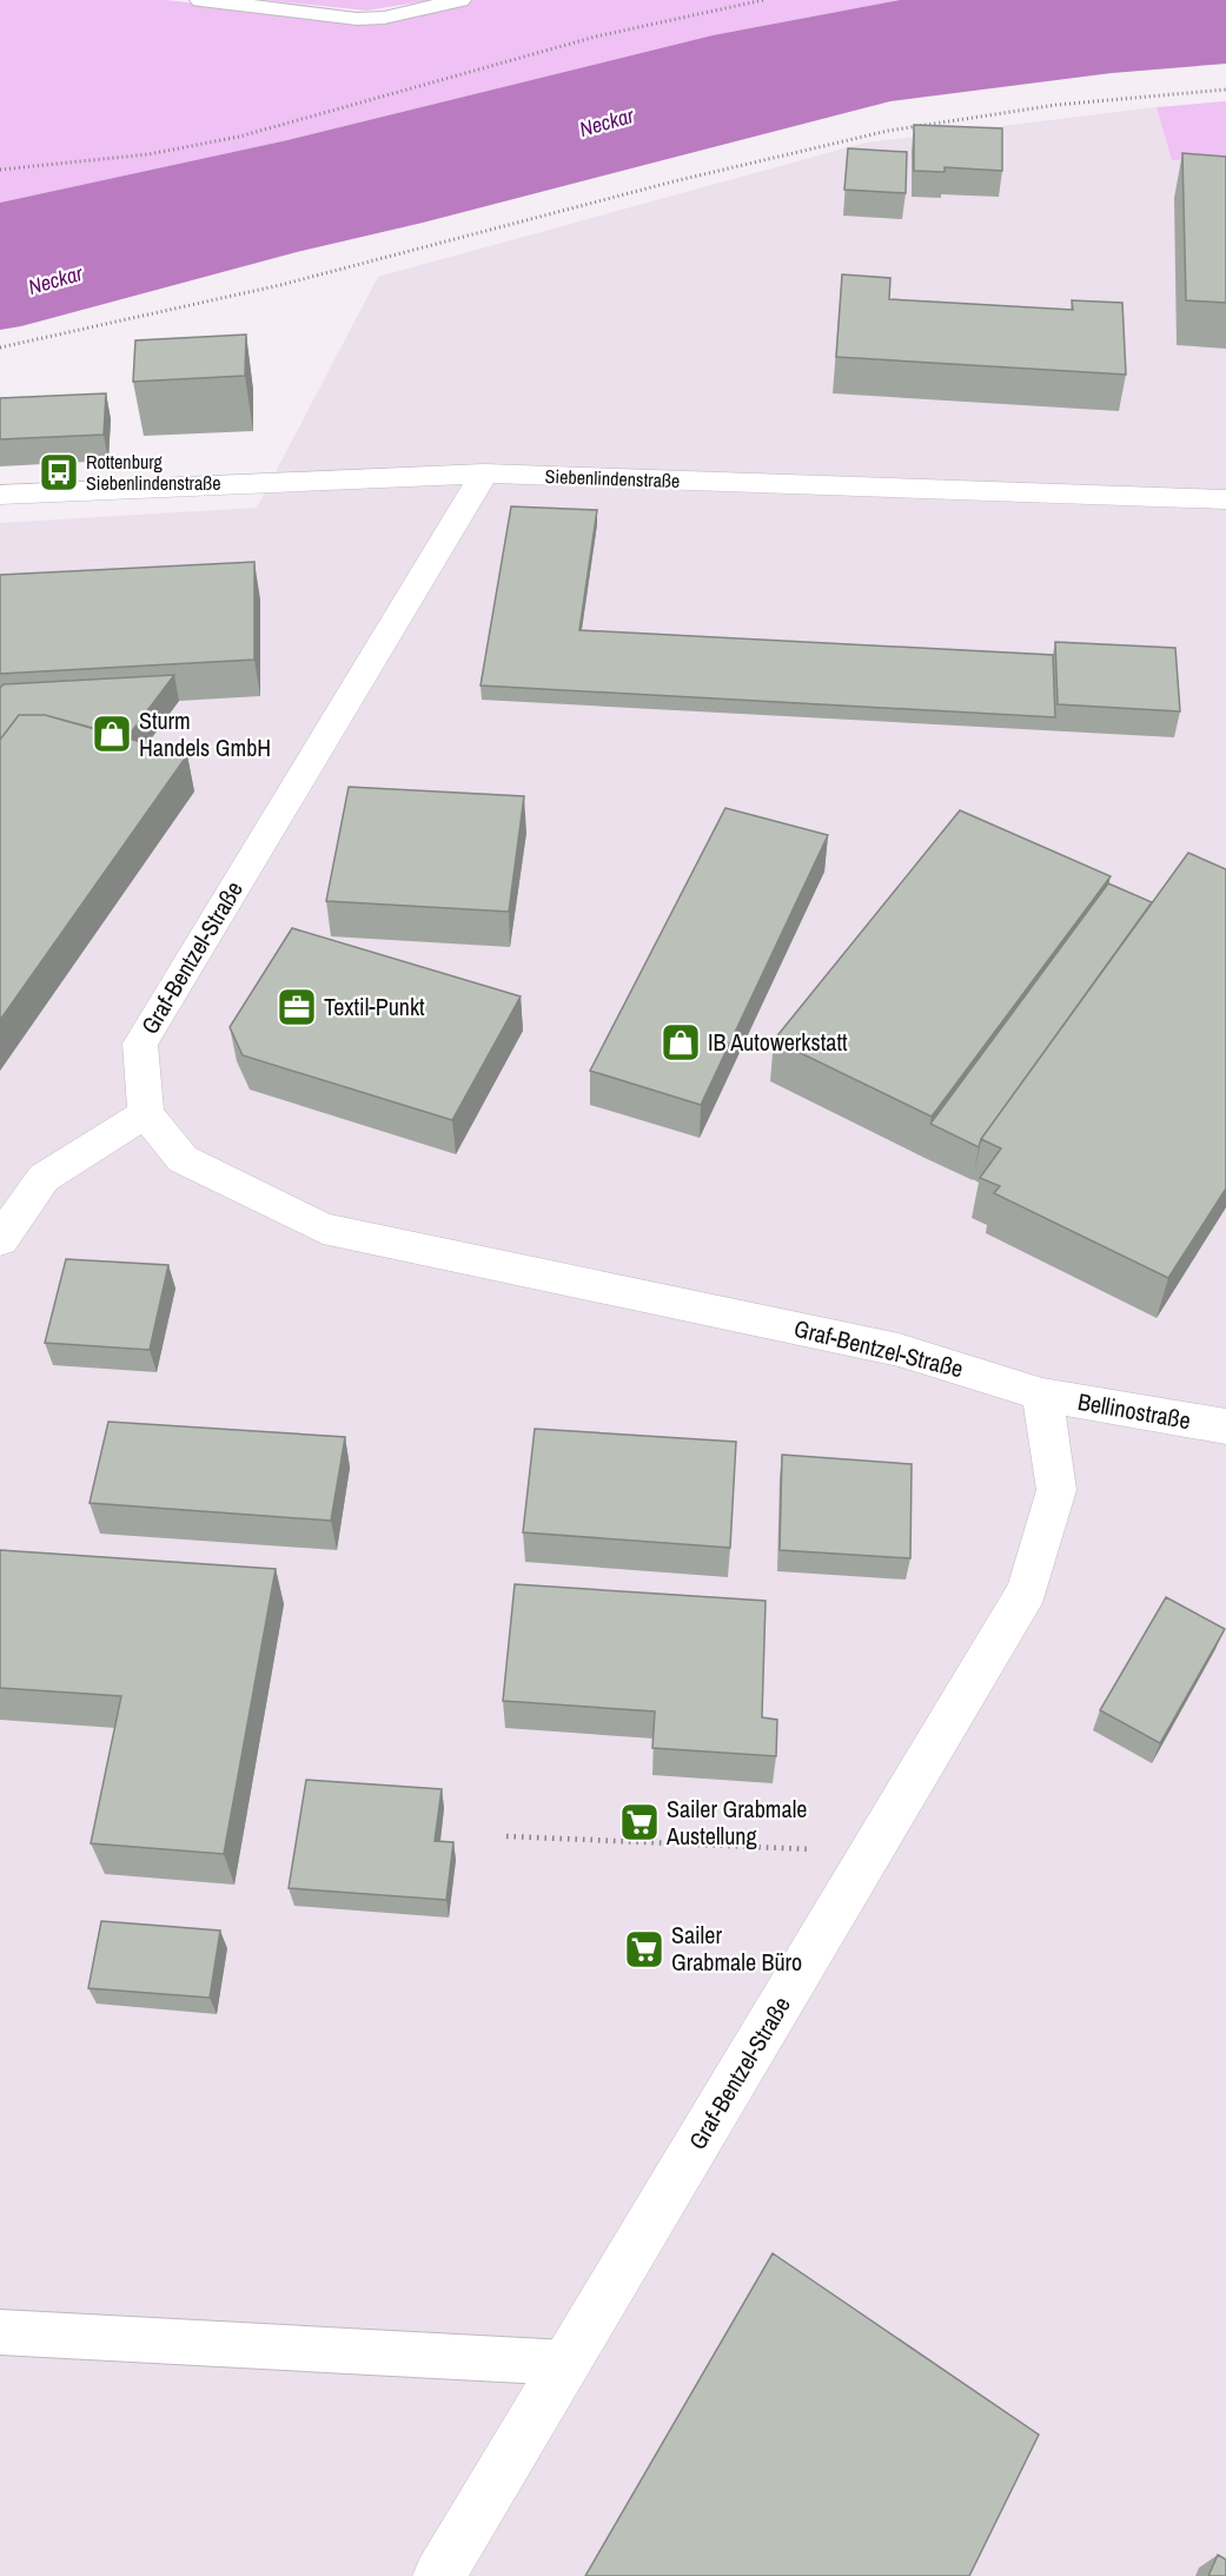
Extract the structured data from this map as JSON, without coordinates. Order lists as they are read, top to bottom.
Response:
{
  "streets": {
    "street": ["Siebenlindenstraße", "Graf-Bentzel-Straße", "Bellinostraße"]
  },
  "crossings": [
    ["Siebenlindenstraße", "Graf-Bentzel-Straße"],
    ["Graf-Bentzel-Straße", "Bellinostraße"]
  ],
  "water": ["Neckar"],
  "places": {
    "bus stop": ["Rottenburg Siebenlindenstraße"],
    "shop": ["Sturm Handels GmbH", "IB Autowerkstatt"],
    "office": ["Textil-Punkt"],
    "supermarket": ["Sailer Grabmale Austellung", "Sailer Grabmale Büro"]
  }
}
